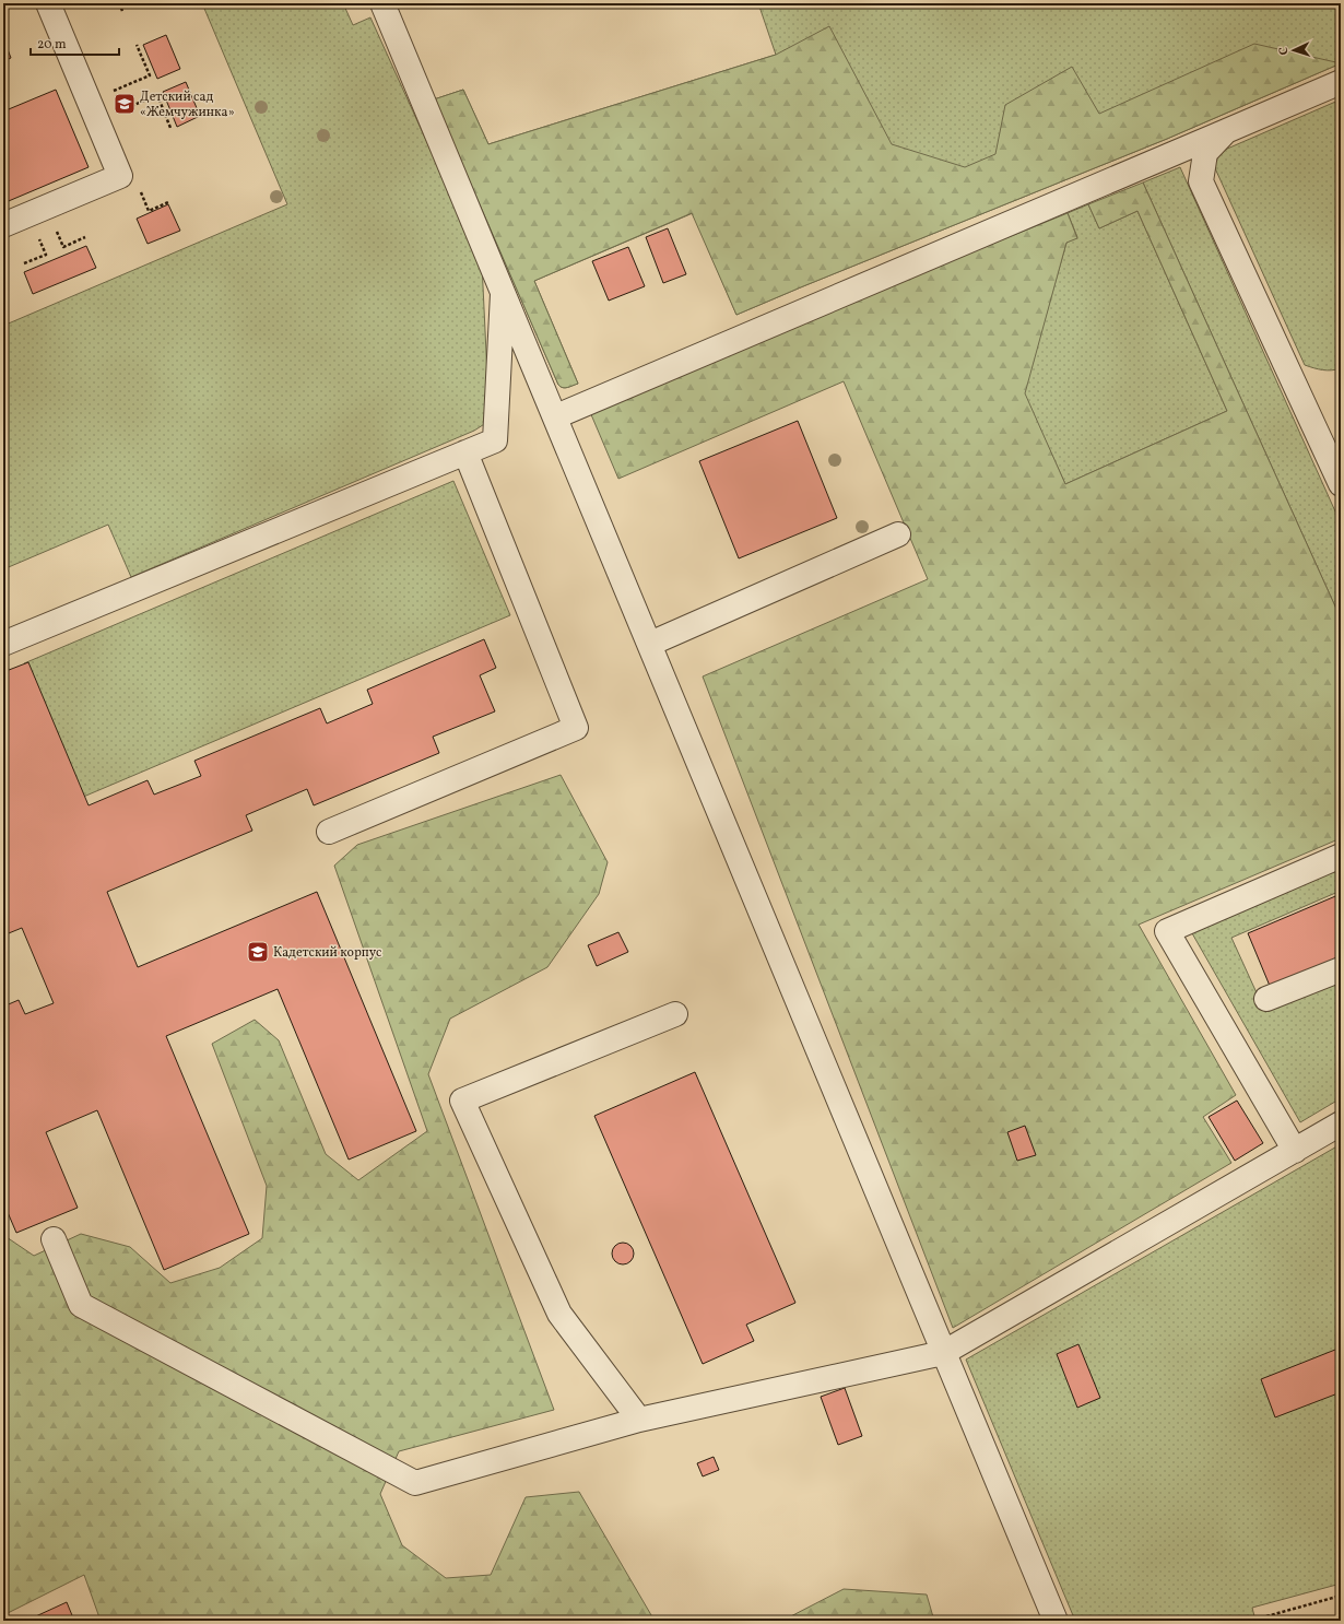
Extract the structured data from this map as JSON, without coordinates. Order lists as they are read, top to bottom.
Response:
{
  "places": {
    "school or university": ["Детский сад «Жемчужинка»", "Кадетский корпус"]
  },
  "scale_bar": "20 m",
  "north": "left"
}
